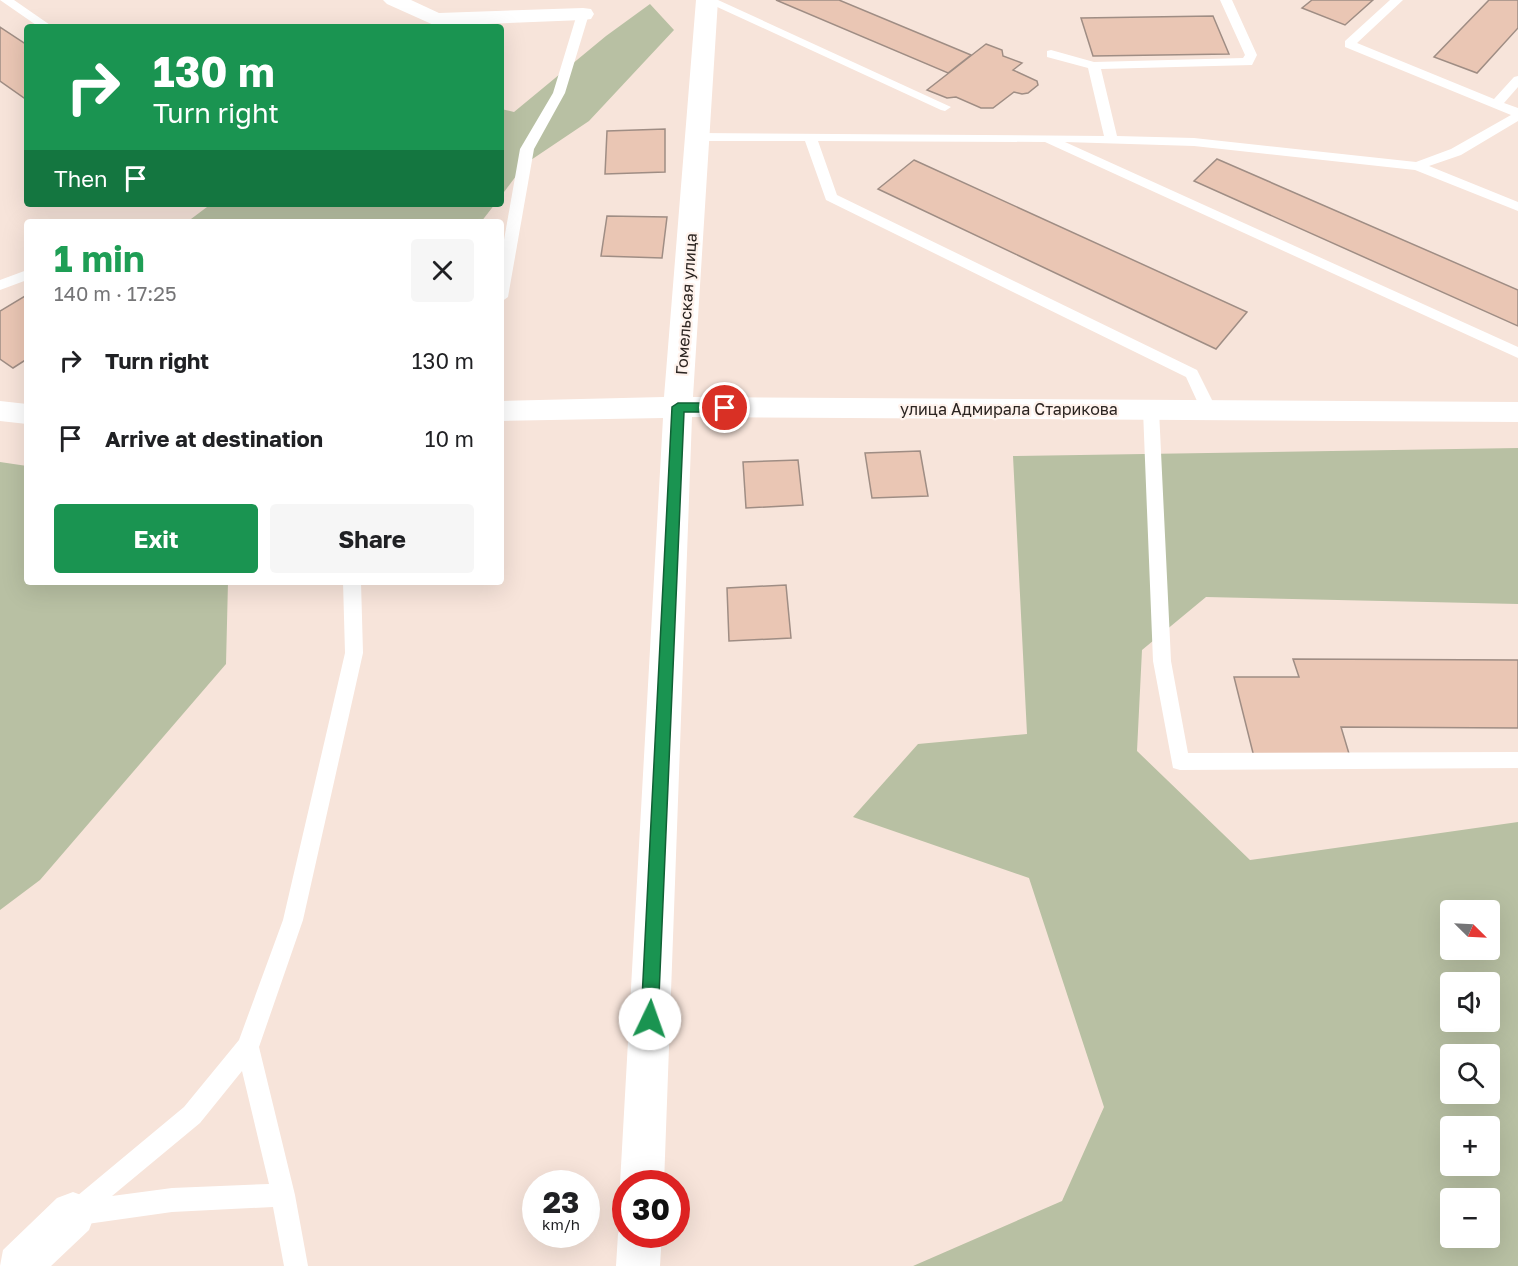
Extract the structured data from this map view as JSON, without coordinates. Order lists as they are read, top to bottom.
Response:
{
  "streets": {
    "street": ["Гомельская улица", "улица Адмирала Старикова"]
  },
  "crossings": [
    ["Гомельская улица", "улица Адмирала Старикова"]
  ],
  "north": "bottom right",
  "page": {
    "turn": ["130 m", "Turn right"],
    "then": "Then",
    "heading": ["1 min", "140 m · 17:25"],
    "list": [
      {
        "name": "Turn right",
        "value": "130 m"
      },
      {
        "name": "Arrive at destination",
        "value": "10 m"
      }
    ],
    "buttons": ["Exit", "Share"],
    "map_buttons": ["+", "−"],
    "speed": "23 km/h",
    "limit": "30"
  }
}
